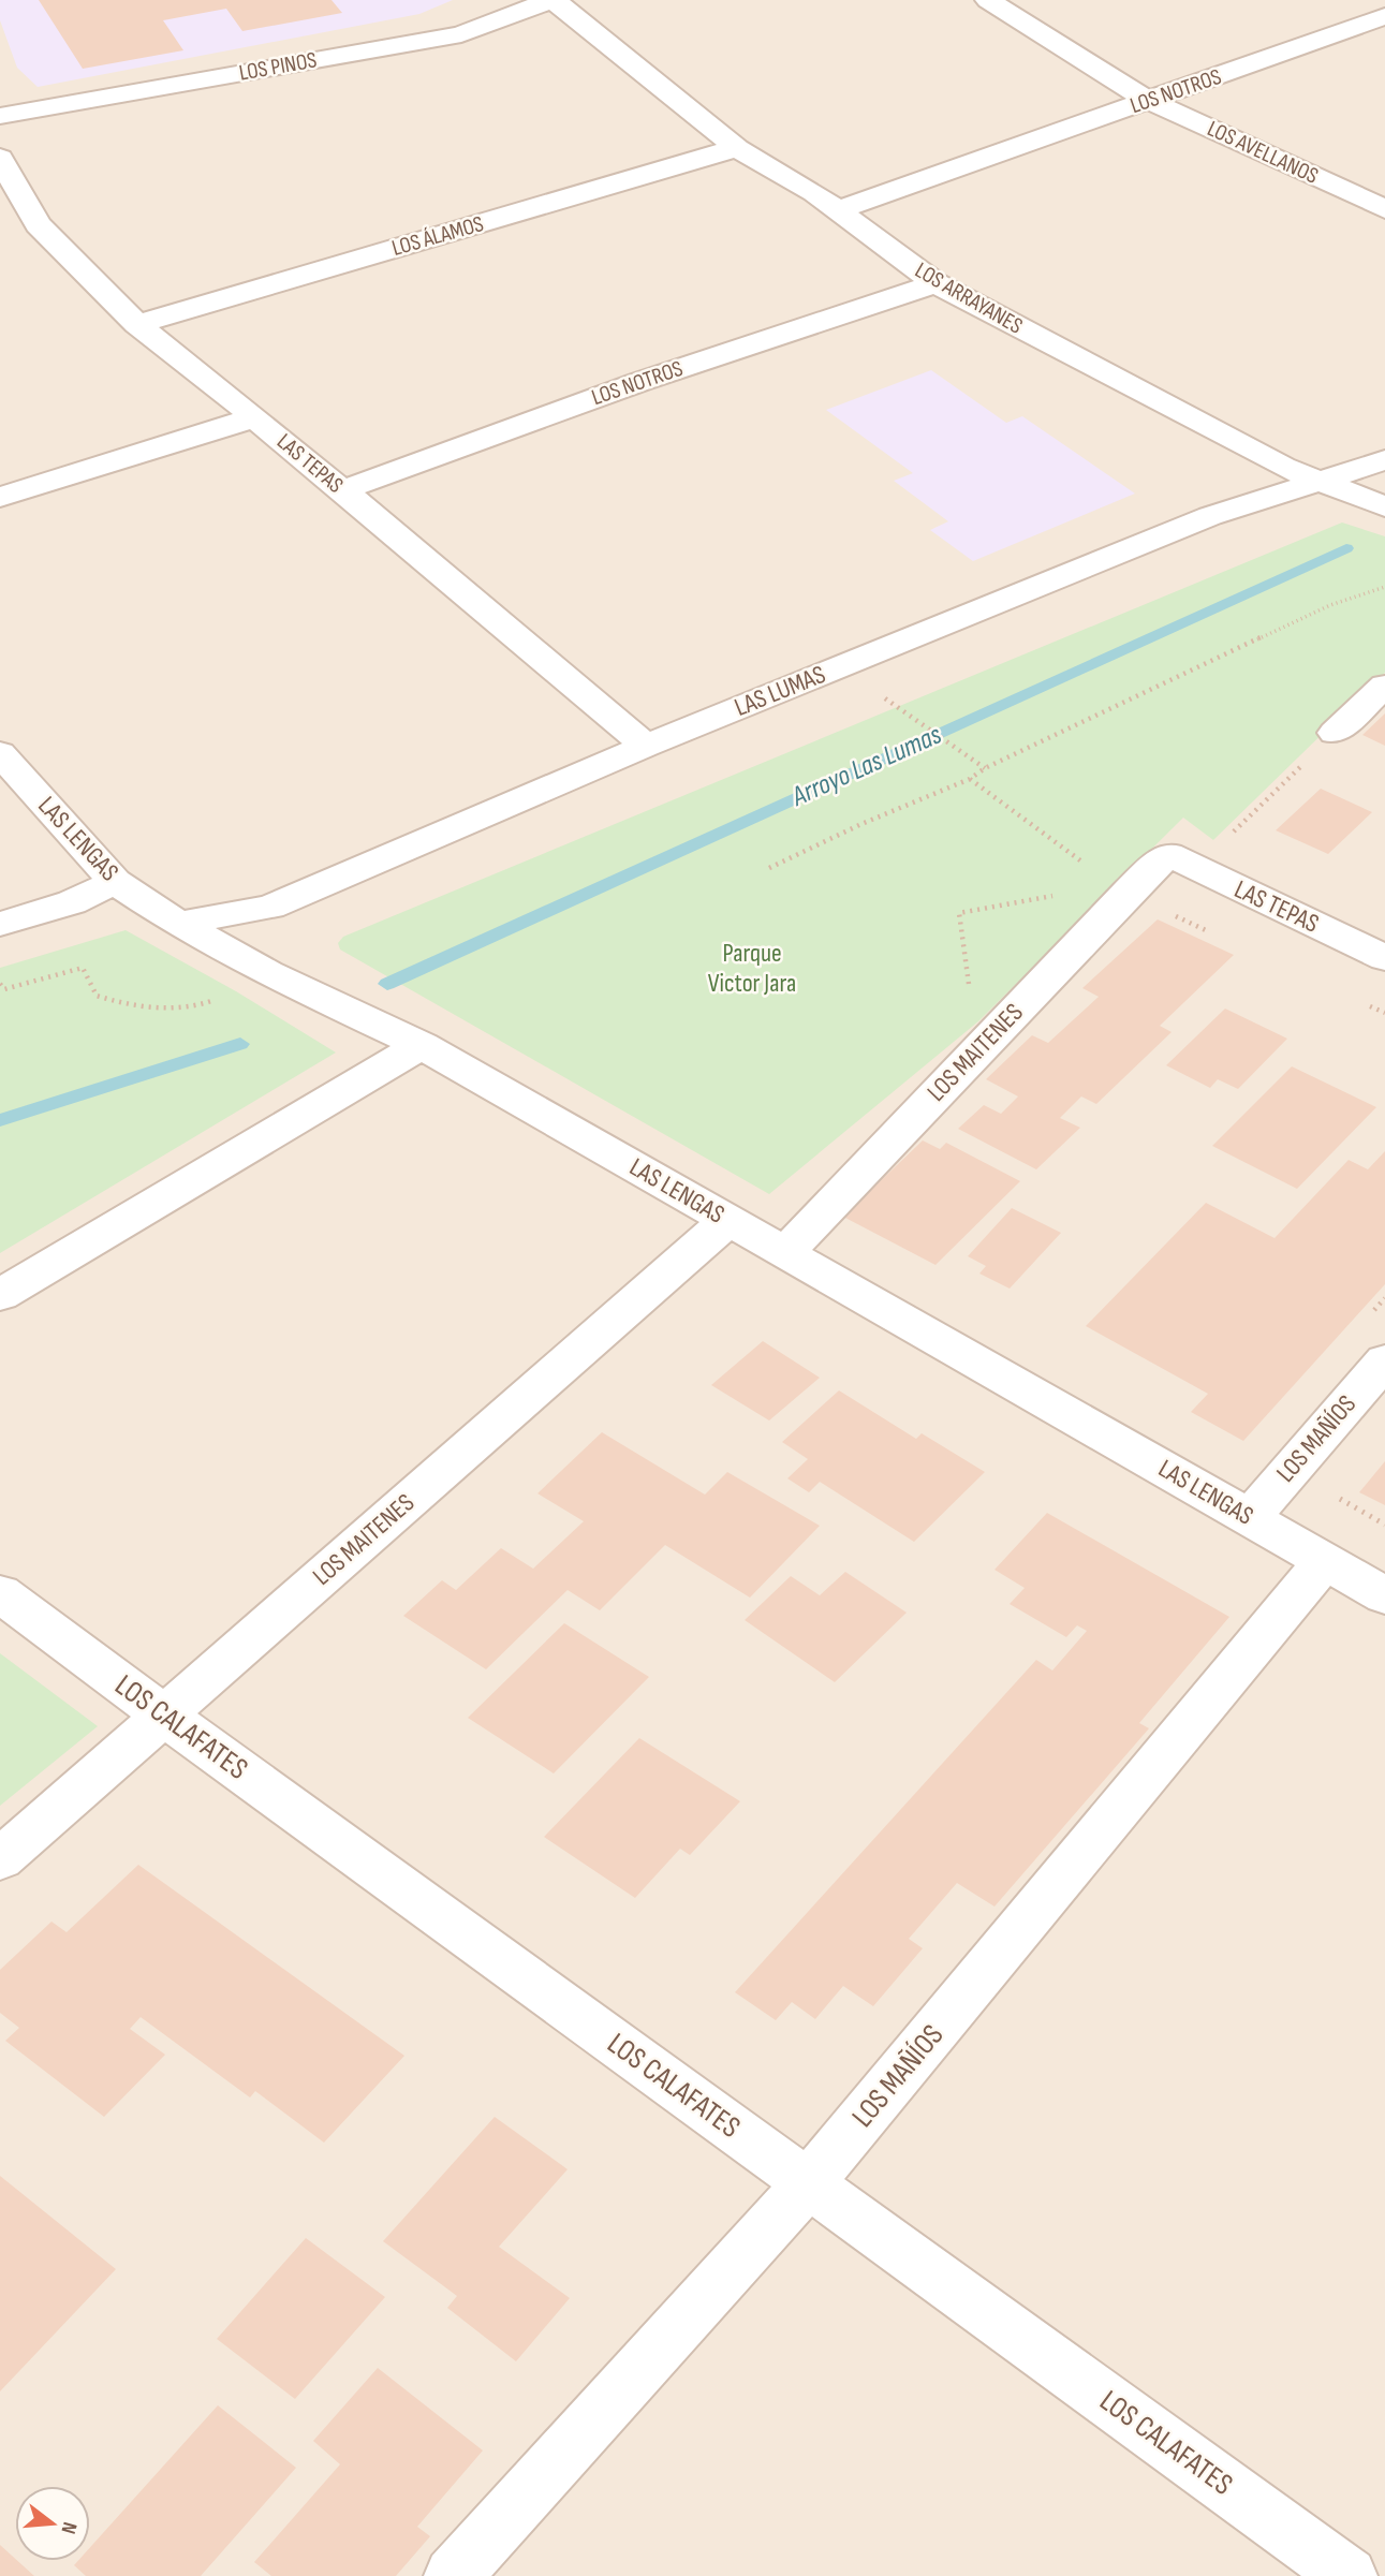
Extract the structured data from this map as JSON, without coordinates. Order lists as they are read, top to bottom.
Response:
{
  "streets": {
    "street": [
      "LOS PINOS",
      "LOS NOTROS",
      "LOS AVELLANOS",
      "LOS ÁLAMOS",
      "LOS ARRAYANES",
      "LAS TEPAS",
      "LAS LUMAS",
      "LAS LENGAS",
      "LOS MAITENES",
      "LOS MAÑÍOS",
      "LOS CALAFATES"
    ]
  },
  "crossings": [
    ["LOS PINOS", "LOS ARRAYANES"],
    ["LOS NOTROS", "LOS AVELLANOS"],
    ["LOS NOTROS", "LOS ARRAYANES"],
    ["LOS NOTROS", "LAS TEPAS"],
    ["LOS ÁLAMOS", "LOS ARRAYANES"],
    ["LOS ÁLAMOS", "LAS TEPAS"],
    ["LOS ARRAYANES", "LAS LUMAS"],
    ["LAS TEPAS", "LAS LUMAS"],
    ["LAS TEPAS", "LOS MAITENES"],
    ["LAS LUMAS", "LAS LENGAS"],
    ["LAS LENGAS", "LOS MAITENES"],
    ["LAS LENGAS", "LOS MAÑÍOS"],
    ["LOS MAITENES", "LOS CALAFATES"],
    ["LOS MAÑÍOS", "LOS CALAFATES"]
  ],
  "water": ["Arroyo Las Lumas"],
  "parks": ["Parque Victor Jara"],
  "north": "right"
}
